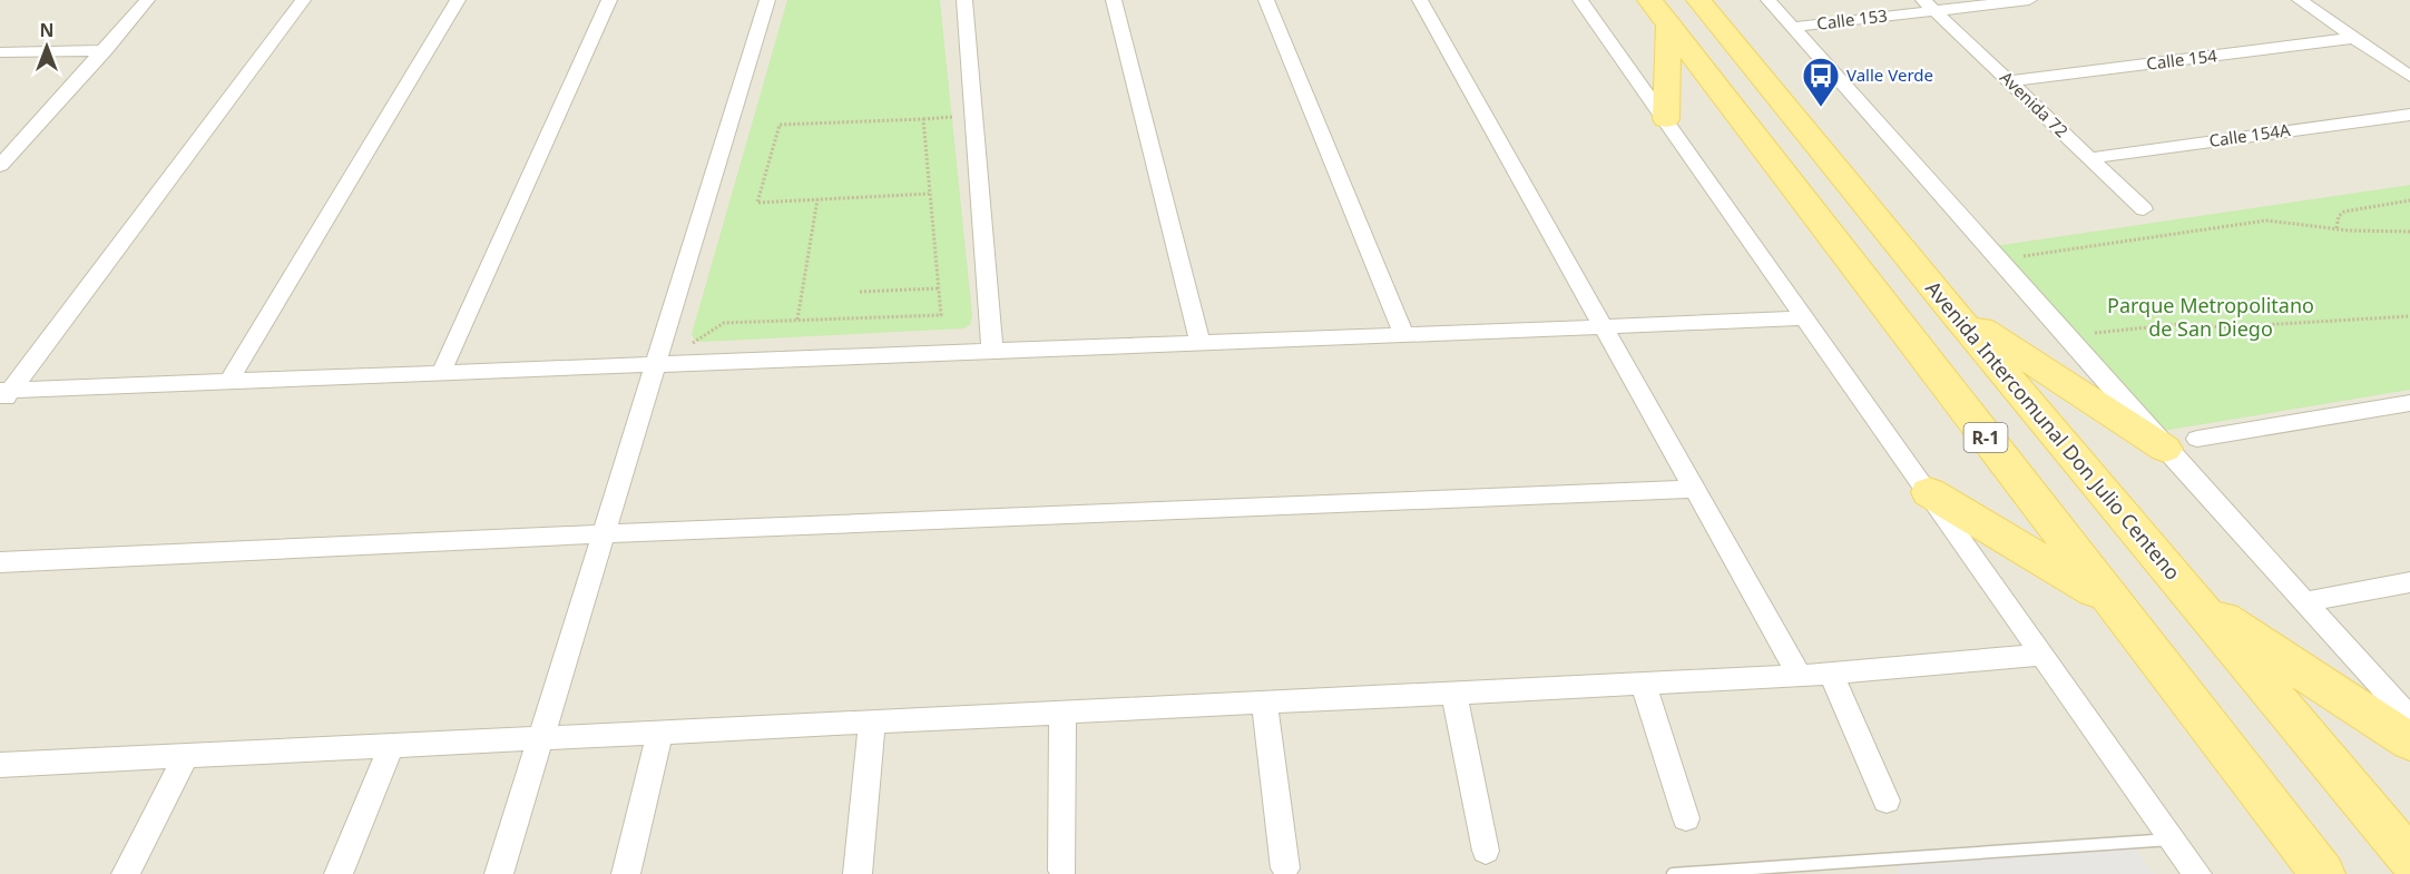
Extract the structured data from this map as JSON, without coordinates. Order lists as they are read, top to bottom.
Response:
{
  "streets": {
    "main road": ["Avenida Intercomunal Don Julio Centeno", "R-1"],
    "street": [
      "Calle 153",
      "Calle 154",
      "Avenida 72",
      "Calle 154A"
    ]
  },
  "crossings": [
    ["Calle 153", "Avenida 72"],
    ["Calle 154", "Avenida 72"],
    ["Avenida 72", "Calle 154A"]
  ],
  "parks": ["Parque Metropolitano de San Diego"],
  "places": {
    "bus stop": ["Valle Verde"]
  },
  "north": "top"
}
